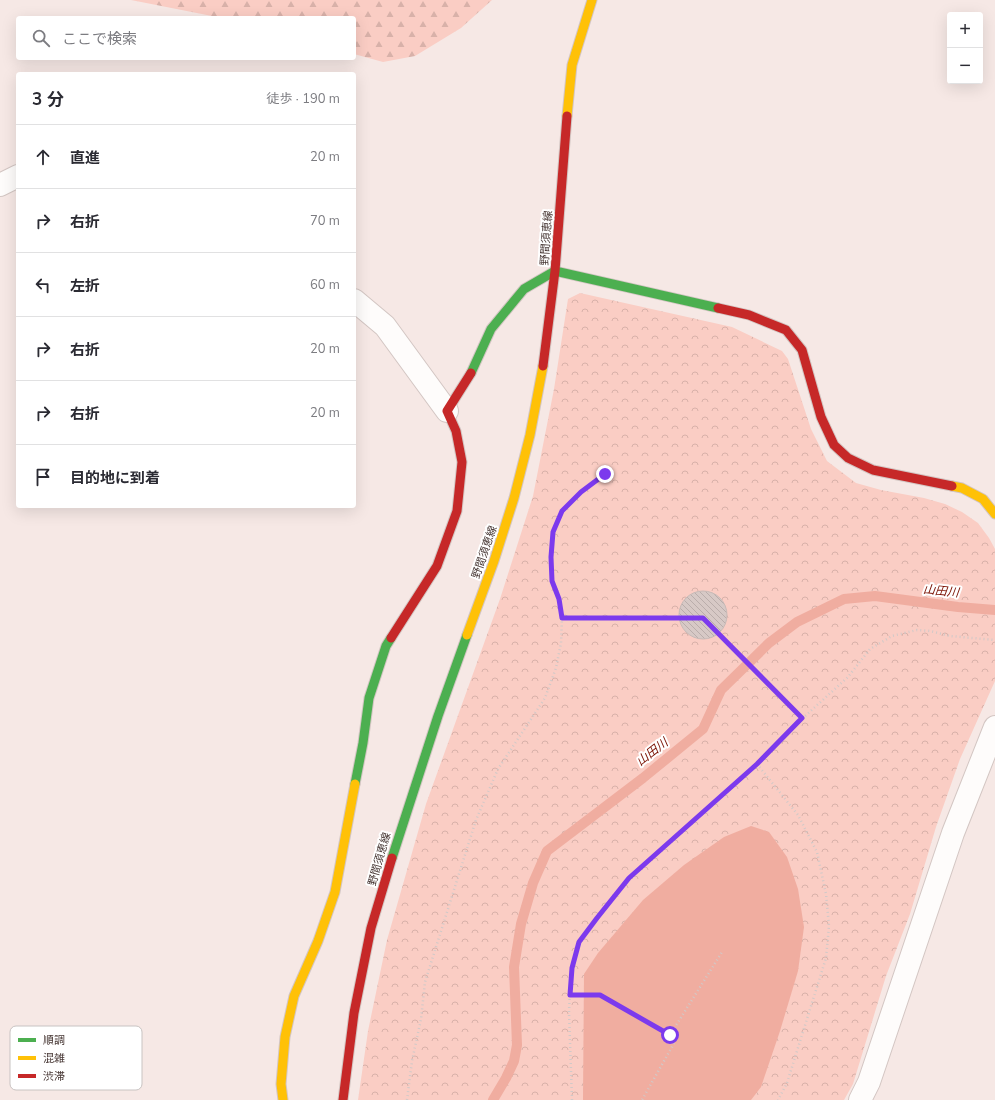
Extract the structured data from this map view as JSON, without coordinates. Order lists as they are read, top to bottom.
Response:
{
  "streets": {
    "street": ["野間須恵線"]
  },
  "water": ["山田川"],
  "legend": ["順調", "混雑", "渋滞"],
  "page": {
    "map_buttons": ["+", "−"],
    "search": "ここで検索",
    "heading": ["3 分", "徒歩 · 190 m"],
    "list": [
      ["直進", "20 m"],
      ["右折", "70 m"],
      ["左折", "60 m"],
      ["右折", "20 m"],
      ["右折", "20 m"],
      "目的地に到着"
    ]
  }
}
